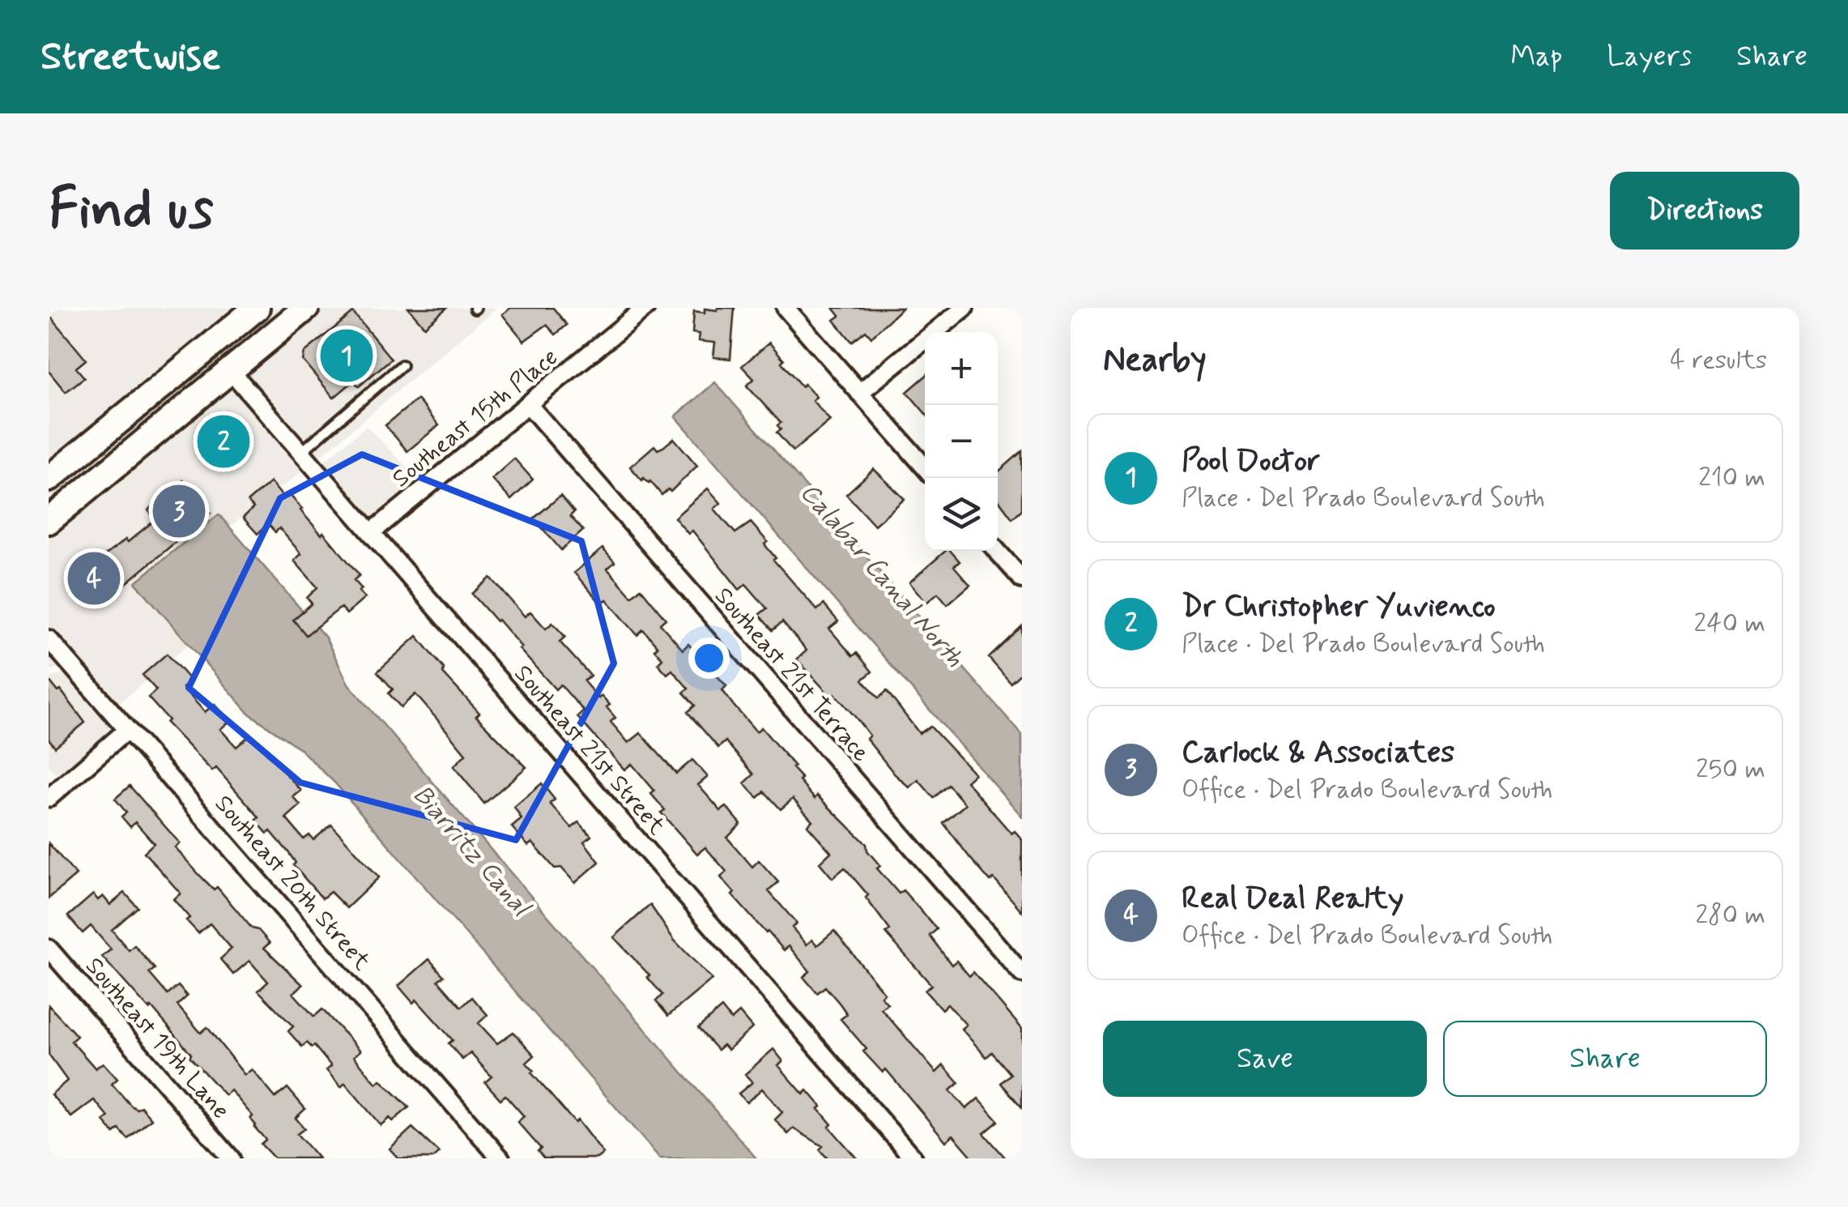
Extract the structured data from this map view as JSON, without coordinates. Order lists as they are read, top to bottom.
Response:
{
  "streets": {
    "street": [
      "Southeast 15th Place",
      "Southeast 21st Terrace",
      "Southeast 21st Street",
      "Southeast 20th Street",
      "Southeast 19th Lane"
    ]
  },
  "crossings": [
    ["Southeast 15th Place", "Southeast 21st Terrace"],
    ["Southeast 15th Place", "Southeast 21st Street"]
  ],
  "water": ["Calabar Canal North", "Biarritz Canal"],
  "page": {
    "header": "Streetwise",
    "nav": ["Map", "Layers", "Share"],
    "buttons": [
      "Directions",
      ["Save", "Share"]
    ],
    "title": "Find us",
    "heading": ["Nearby", "4 results"],
    "pins": [
      "1",
      "2",
      "3",
      "4"
    ],
    "map_buttons": ["+", "−"],
    "list": [
      {
        "mark": "1",
        "name": "Pool Doctor",
        "note": "Place · Del Prado Boulevard South",
        "value": "210 m"
      },
      {
        "mark": "2",
        "name": "Dr Christopher Yuvienco",
        "note": "Place · Del Prado Boulevard South",
        "value": "240 m"
      },
      {
        "mark": "3",
        "name": "Carlock & Associates",
        "note": "Office · Del Prado Boulevard South",
        "value": "250 m"
      },
      {
        "mark": "4",
        "name": "Real Deal Realty",
        "note": "Office · Del Prado Boulevard South",
        "value": "280 m"
      }
    ]
  }
}
